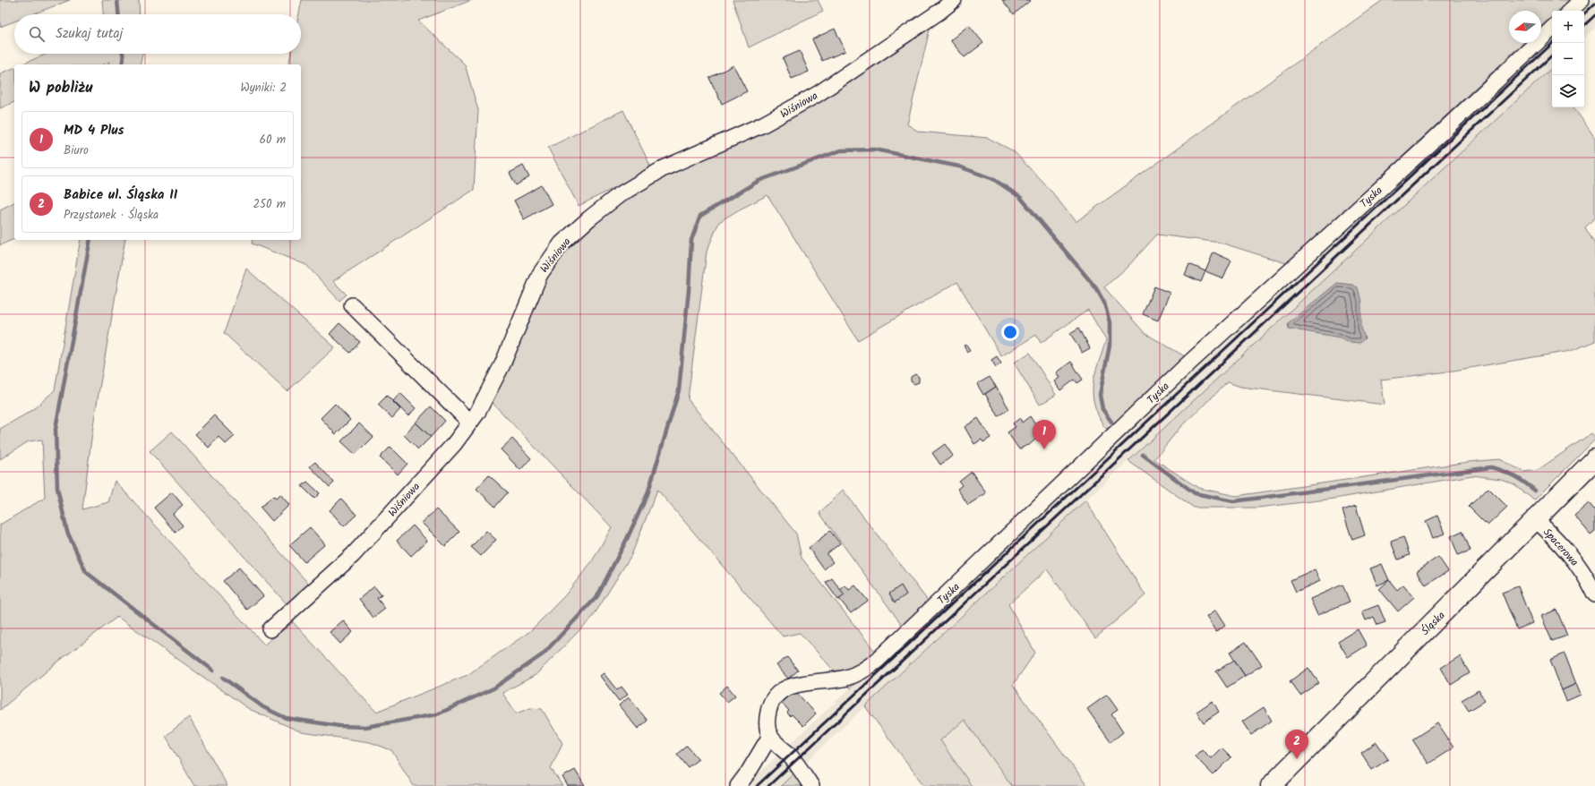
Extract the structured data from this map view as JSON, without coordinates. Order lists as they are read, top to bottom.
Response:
{
  "streets": {
    "main road": ["Śląska"],
    "street": ["Wiśniowa", "Tyska", "Spacerowa"]
  },
  "crossings": [
    ["Spacerowa", "Śląska"]
  ],
  "north": "left",
  "page": {
    "map_buttons": ["+", "−"],
    "search": "Szukaj tutaj",
    "heading": ["W pobliżu", "Wyniki: 2"],
    "list": [
      {
        "mark": "1",
        "name": "MD 4 Plus",
        "note": "Biuro",
        "value": "60 m"
      },
      {
        "mark": "2",
        "name": "Babice ul. Śląska II",
        "note": "Przystanek · Śląska",
        "value": "250 m"
      }
    ],
    "pins": ["1", "2"]
  }
}
